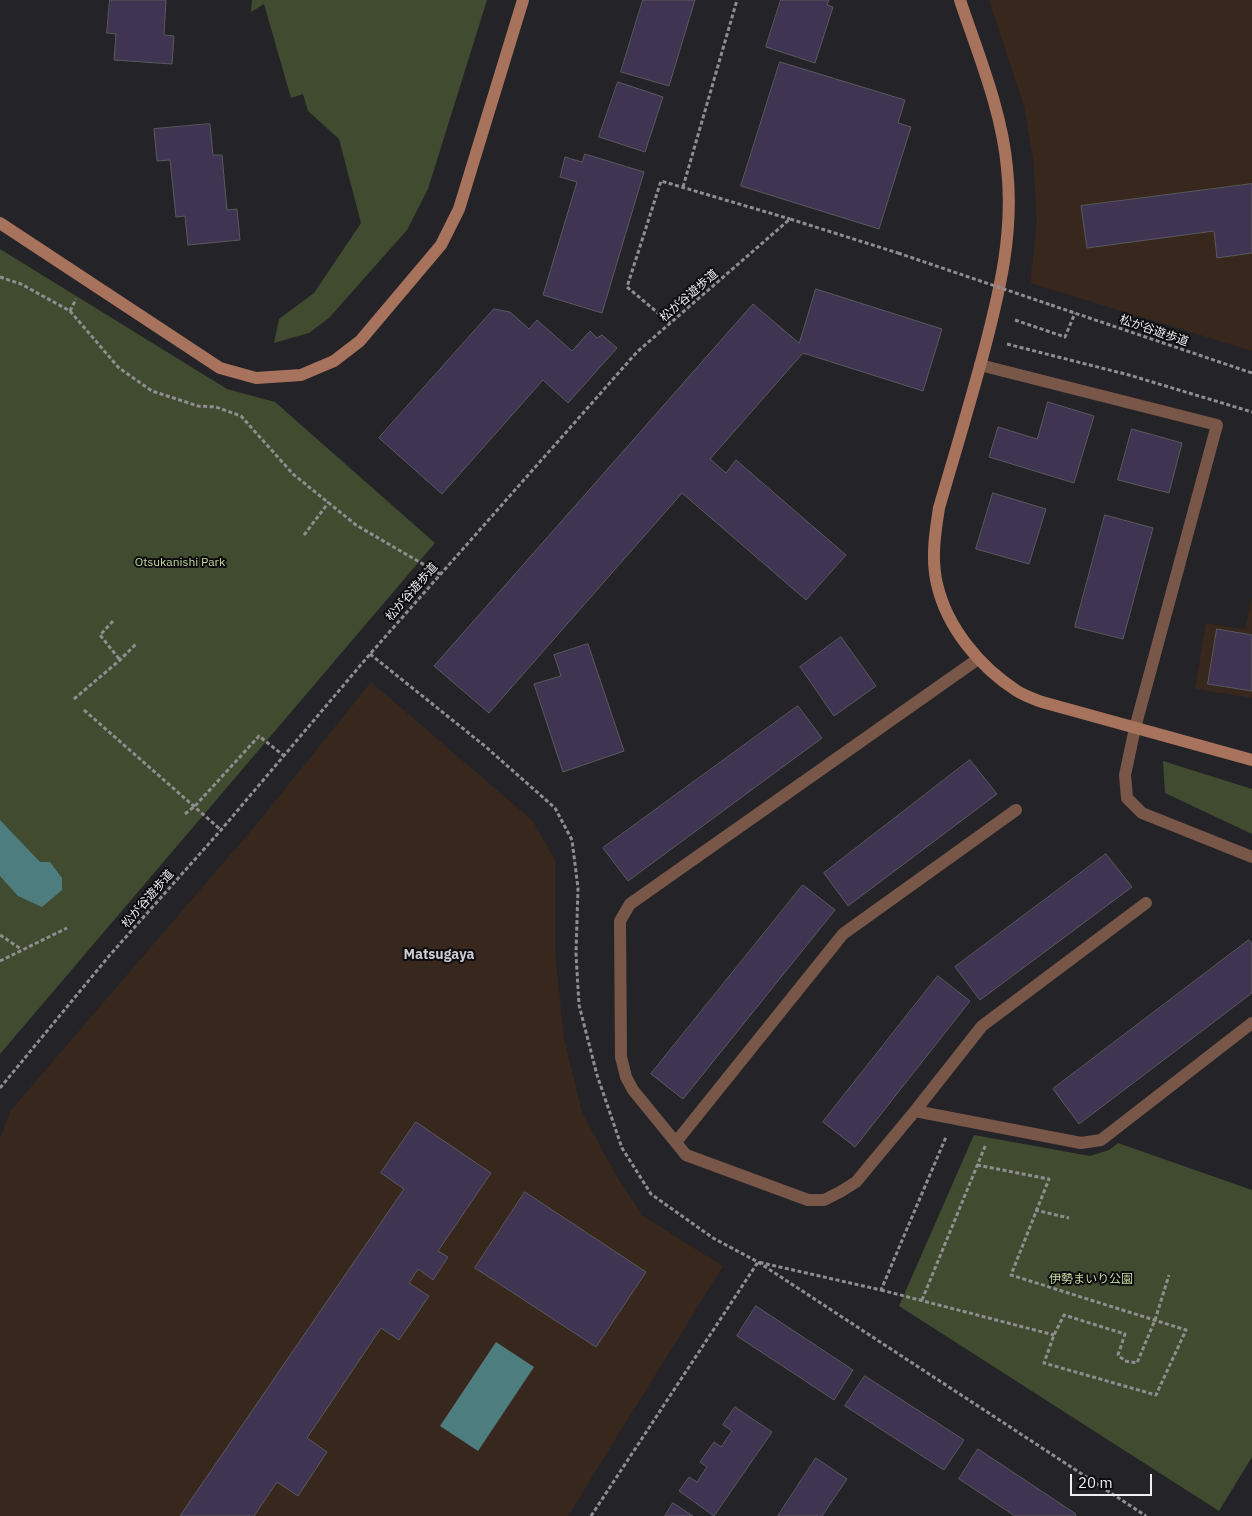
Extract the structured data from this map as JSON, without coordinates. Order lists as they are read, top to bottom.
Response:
{
  "streets": {
    "path": ["松が谷遊歩道"]
  },
  "districts": ["Matsugaya"],
  "parks": ["Otsukanishi Park", "伊勢まいり公園"],
  "scale_bar": "20 m"
}
